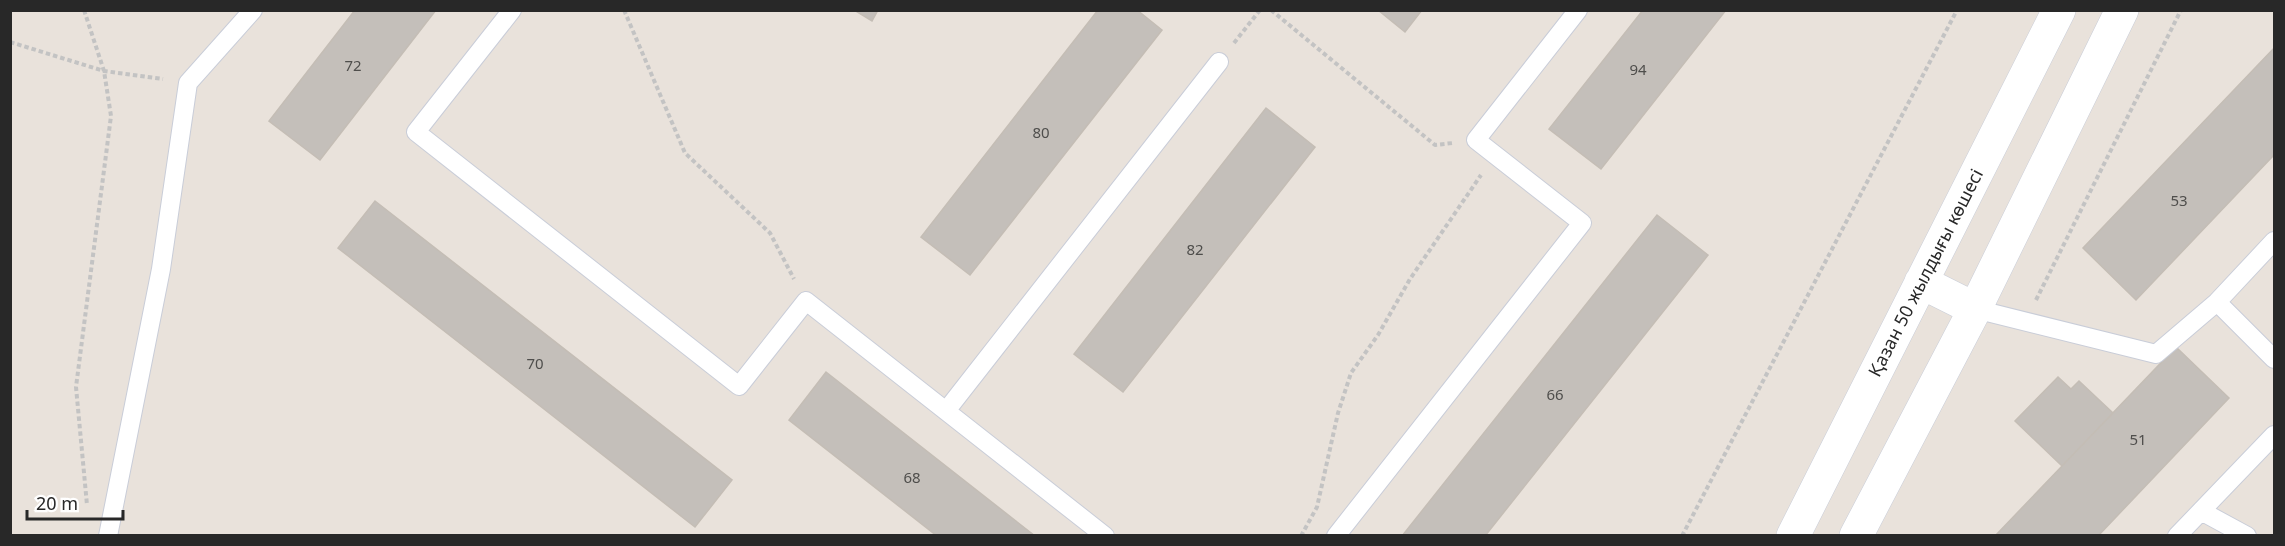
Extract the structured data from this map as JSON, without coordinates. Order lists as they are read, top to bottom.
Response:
{
  "streets": {
    "street": ["Қазан 50 жылдығы көшесі"]
  },
  "house_numbers": [
    "72",
    "94",
    "80",
    "53",
    "82",
    "70",
    "66",
    "51",
    "68"
  ],
  "scale_bar": "20 m"
}
